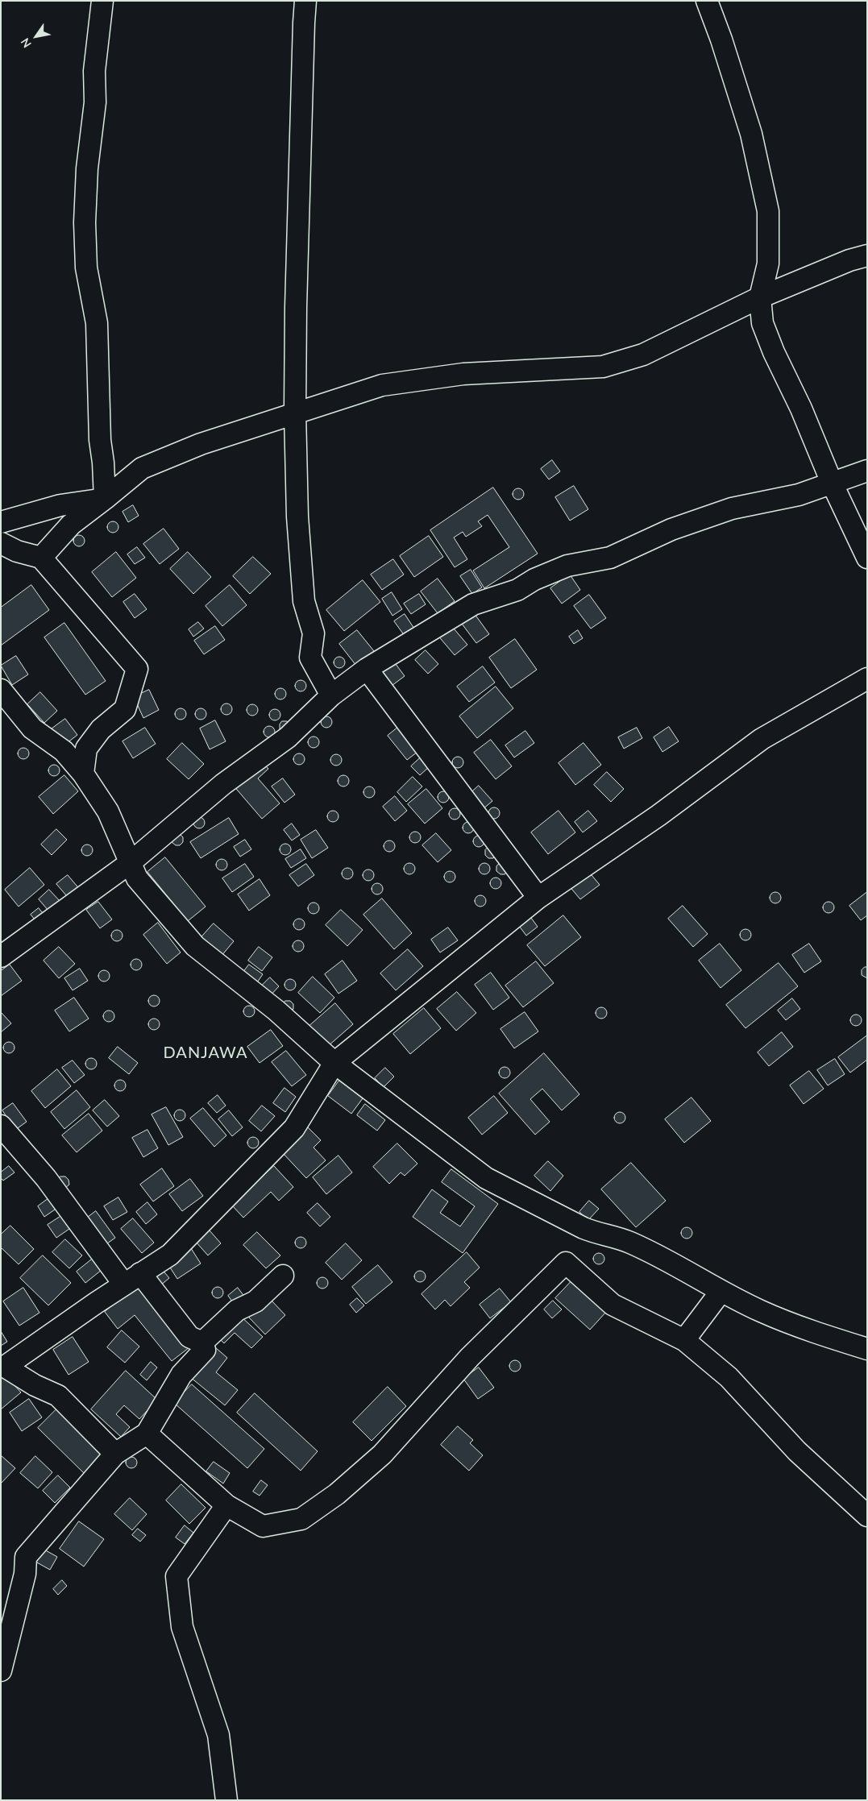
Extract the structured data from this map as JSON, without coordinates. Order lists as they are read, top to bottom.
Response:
{
  "districts": ["DANJAWA"],
  "north": "bottom left"
}
